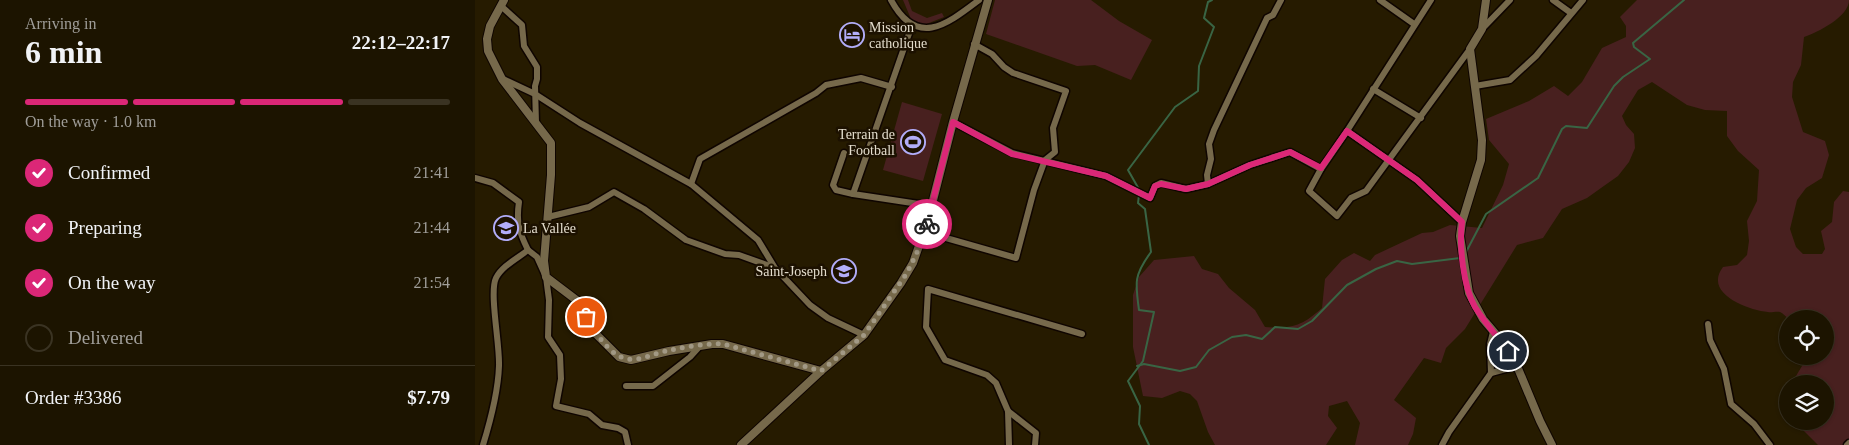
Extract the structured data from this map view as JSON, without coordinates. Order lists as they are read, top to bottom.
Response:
{
  "places": {
    "hotel": ["Mission catholique"],
    "sports": ["Terrain de Football"],
    "school or university": ["La Vallée", "Saint-Joseph"]
  },
  "page": {
    "heading": ["6 min", "Arriving in", "22:12–22:17"],
    "panel": ["Order #3386", "$7.79"],
    "bar": "On the way · 1.0 km",
    "list": [
      ["Confirmed", "21:41"],
      ["Preparing", "21:44"],
      ["On the way", "21:54"],
      "Delivered"
    ]
  }
}
